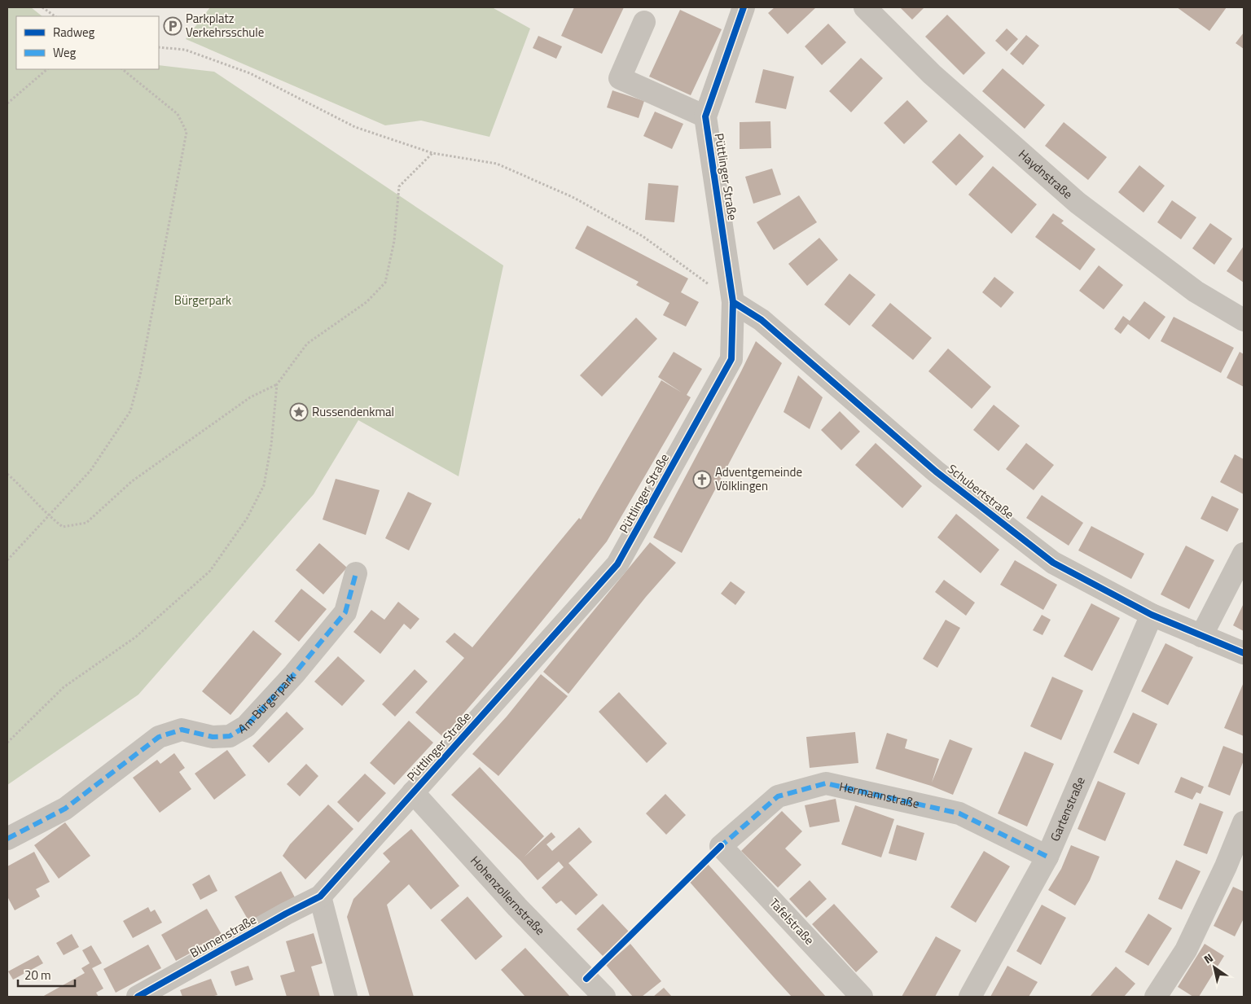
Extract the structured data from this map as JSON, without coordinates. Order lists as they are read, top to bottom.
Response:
{
  "streets": {
    "street": [
      "Haydnstraße",
      "Püttlinger Straße",
      "Schubertstraße",
      "Am Bürgerpark",
      "Hermannstraße",
      "Gartenstraße",
      "Hohenzollernstraße",
      "Tafelstraße",
      "Blumenstraße"
    ]
  },
  "crossings": [
    ["Püttlinger Straße", "Schubertstraße"],
    ["Püttlinger Straße", "Hohenzollernstraße"],
    ["Püttlinger Straße", "Blumenstraße"],
    ["Schubertstraße", "Gartenstraße"],
    ["Hermannstraße", "Gartenstraße"],
    ["Hermannstraße", "Tafelstraße"]
  ],
  "parks": ["Bürgerpark"],
  "places": {
    "parking": ["Parkplatz Verkehrsschule"],
    "place": ["Russendenkmal"],
    "church": ["Adventgemeinde Völklingen"]
  },
  "legend": ["Radweg", "Weg"],
  "scale_bar": "20 m",
  "north": "top left"
}
